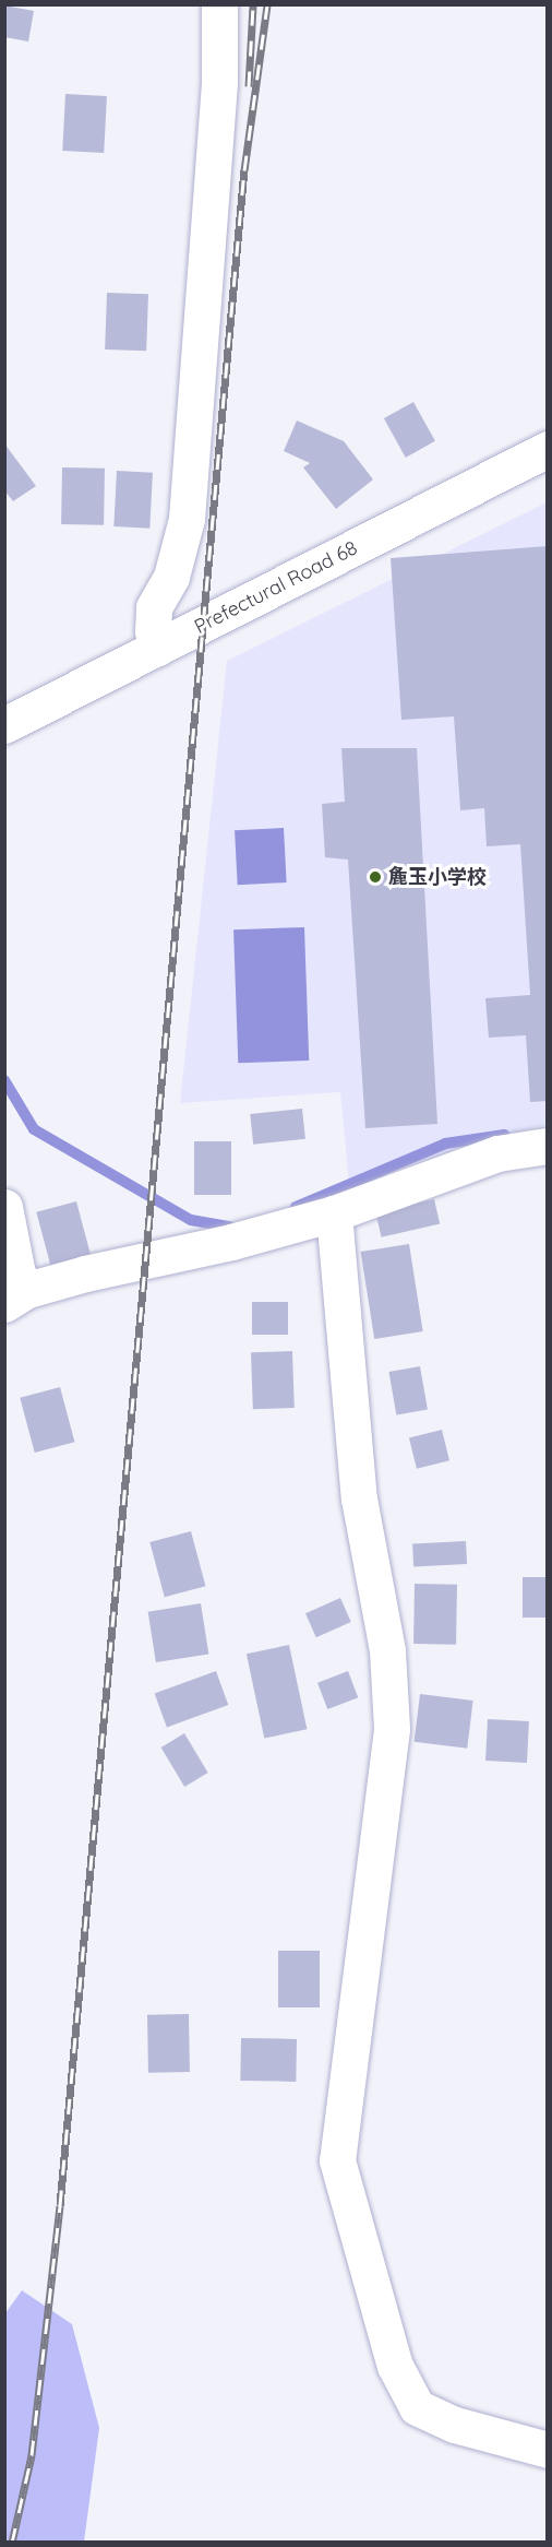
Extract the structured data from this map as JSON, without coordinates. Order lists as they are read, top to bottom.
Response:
{
  "streets": {
    "street": ["Prefectural Road 68"]
  },
  "places": ["麁玉小学校"]
}
